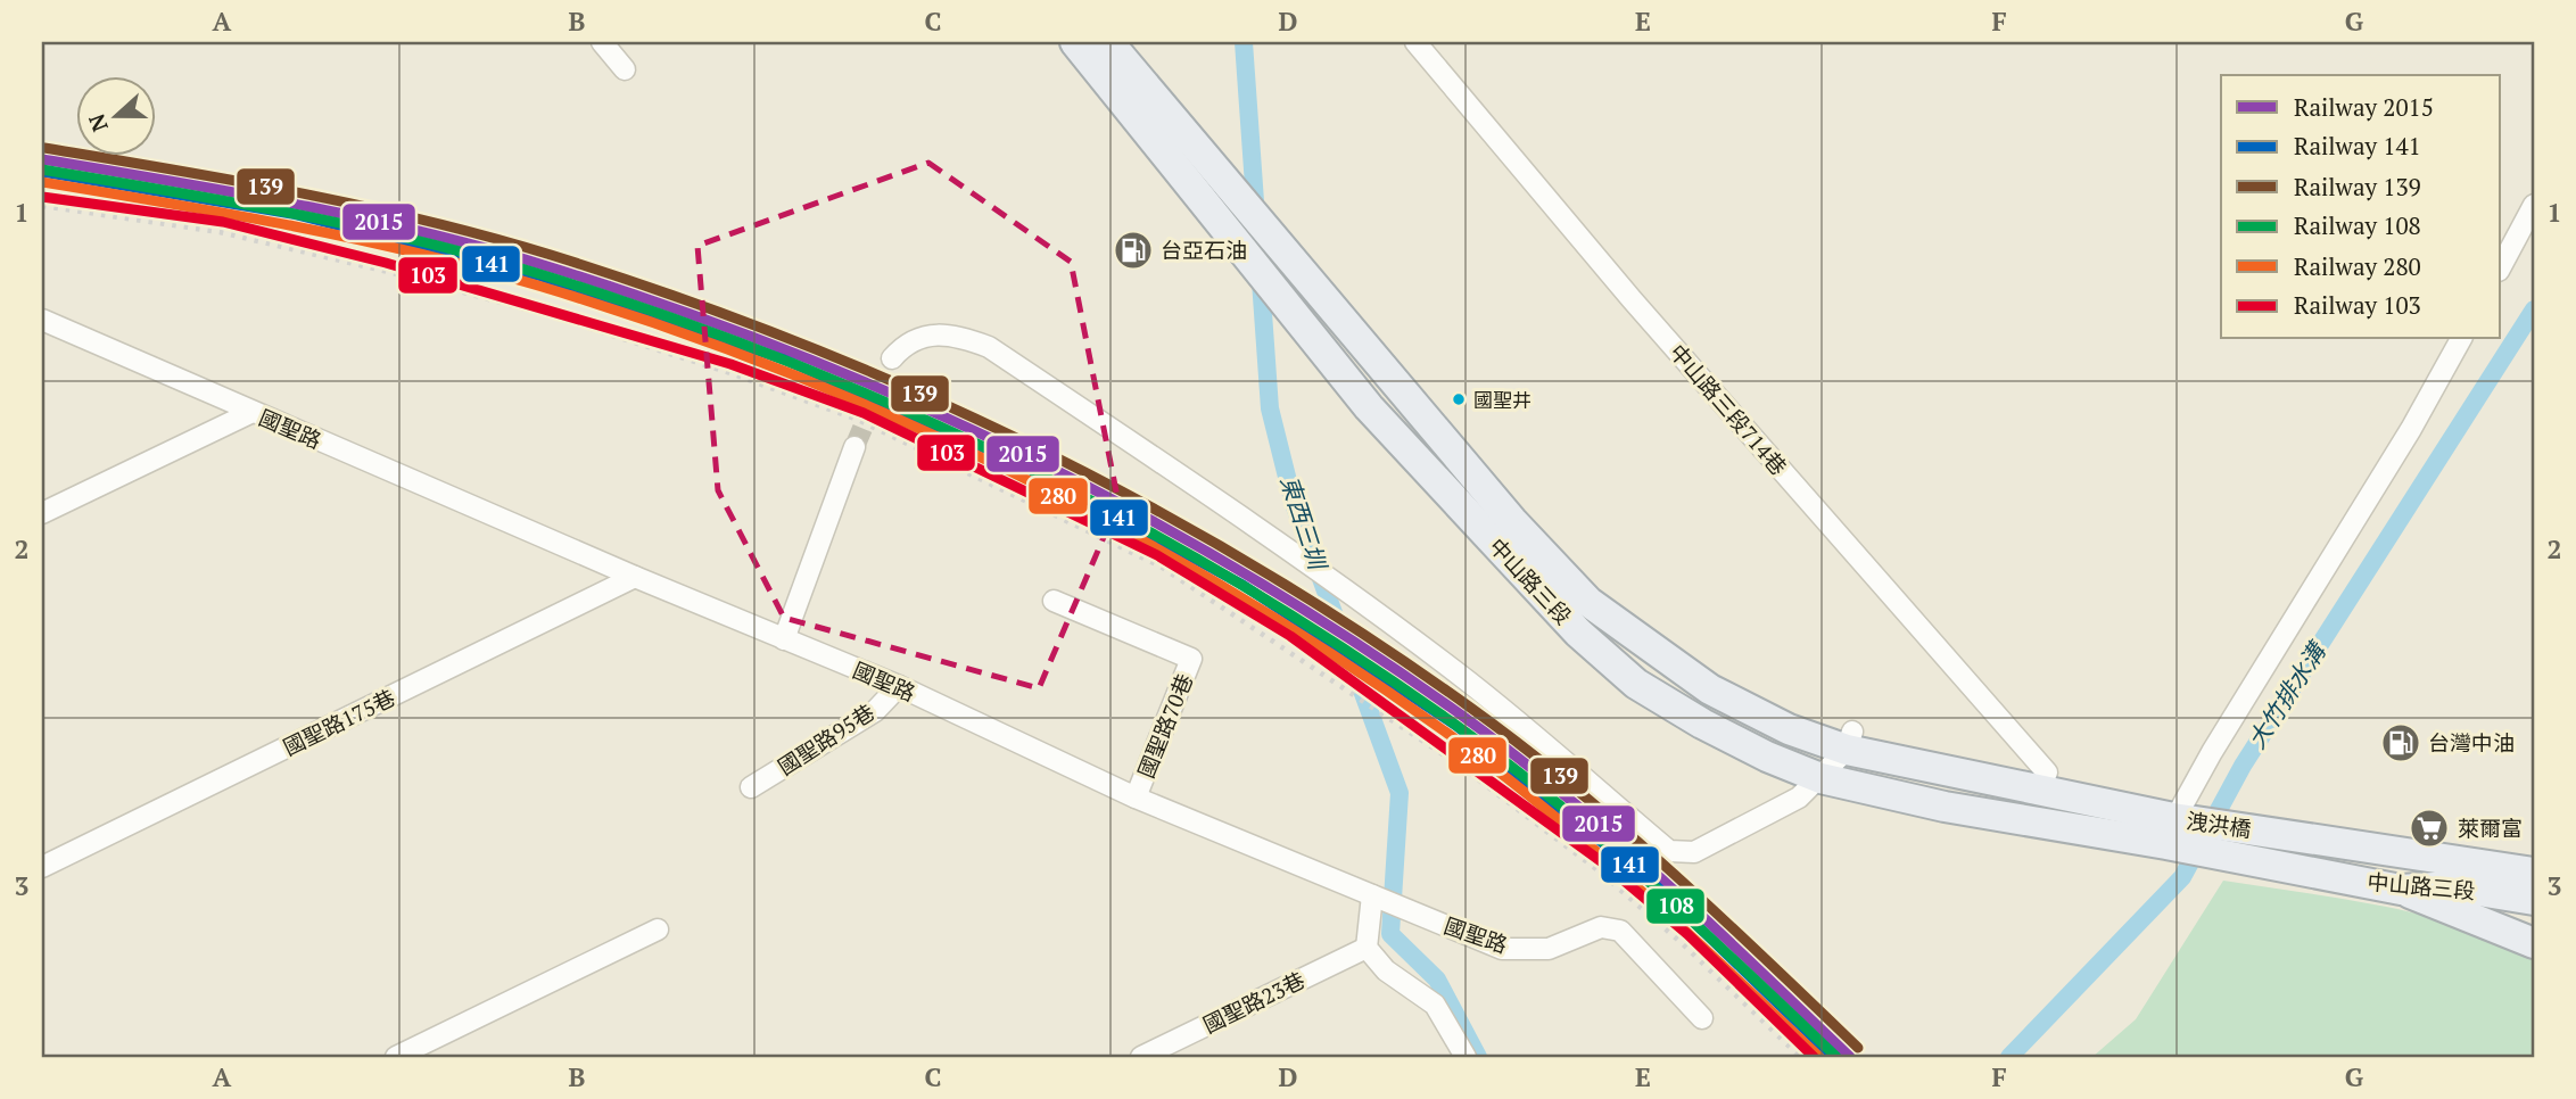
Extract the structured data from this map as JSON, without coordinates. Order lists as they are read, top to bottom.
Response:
{
  "streets": {
    "main road": ["中山路三段", "洩洪橋"],
    "street": [
      "中山路三段714巷",
      "國聖路",
      "國聖路175巷",
      "國聖路70巷",
      "國聖路95巷",
      "國聖路23巷"
    ]
  },
  "crossings": [
    ["國聖路", "國聖路175巷"],
    ["國聖路", "國聖路70巷"],
    ["國聖路", "國聖路95巷"],
    ["中山路三段", "洩洪橋"]
  ],
  "water": ["東西三圳", "大竹排水溝"],
  "places": {
    "fuel station": ["台亞石油", "台灣中油"],
    "other": ["國聖井"],
    "supermarket": ["萊爾富"]
  },
  "lines": [
    "rail line 139",
    "rail line 2015",
    "rail line 108",
    "rail line 141",
    "rail line 280",
    "rail line 103"
  ],
  "legend": [
    "Railway 2015",
    "Railway 141",
    "Railway 139",
    "Railway 108",
    "Railway 280",
    "Railway 103"
  ],
  "north": "left",
  "grid": {
    "columns": [
      "A",
      "B",
      "C",
      "D",
      "E",
      "F",
      "G"
    ],
    "rows": ["1", "2", "3"]
  }
}
